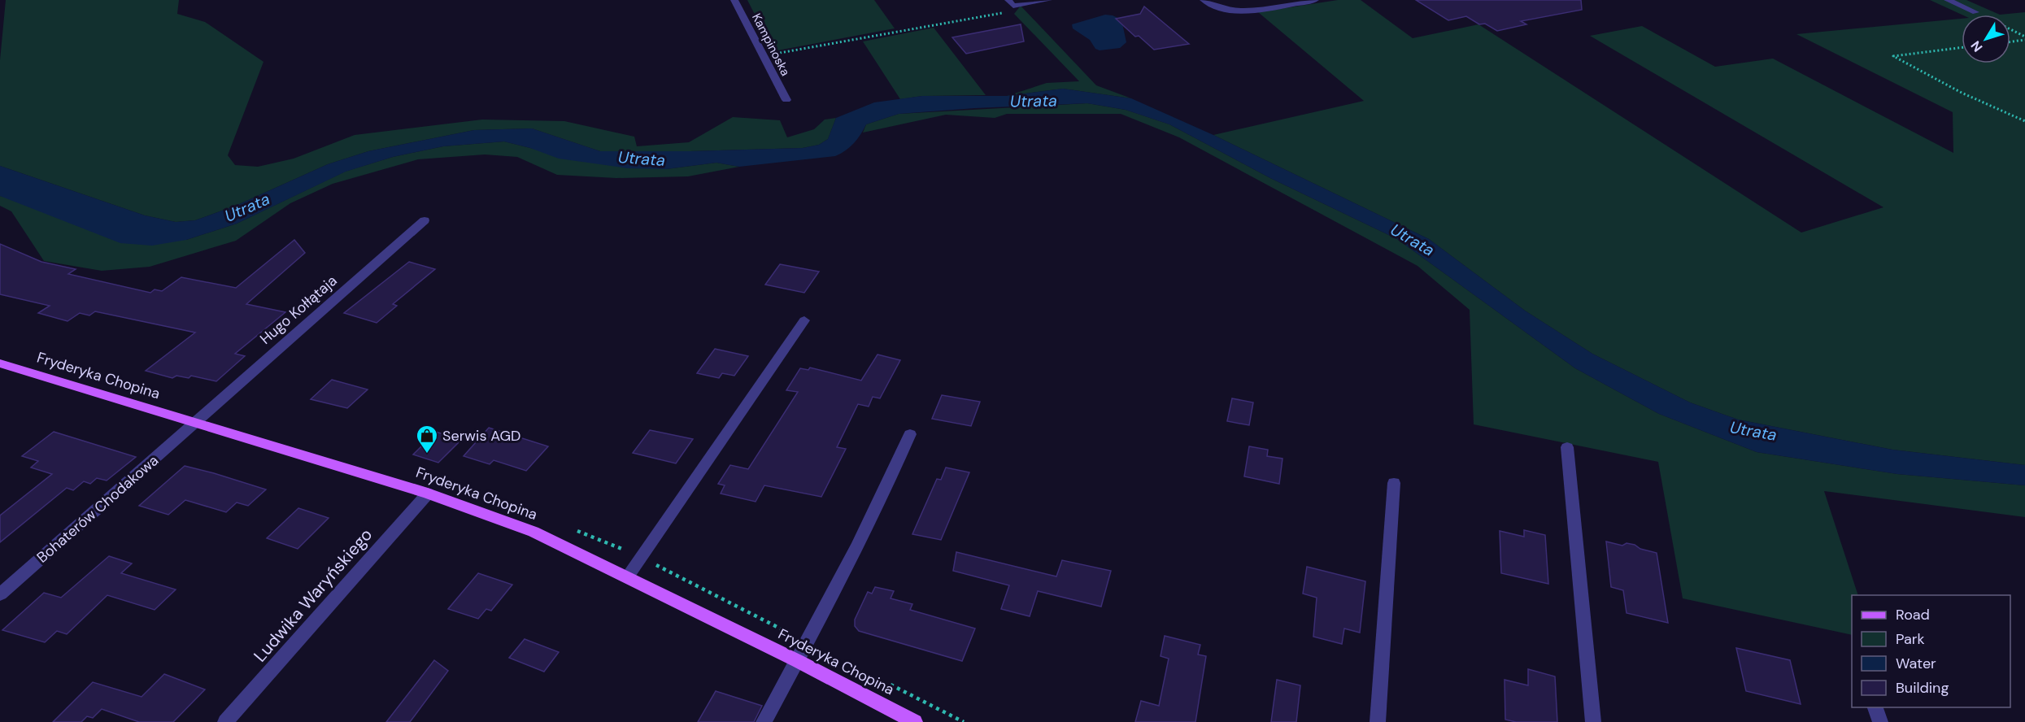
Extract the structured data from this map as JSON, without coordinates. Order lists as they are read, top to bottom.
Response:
{
  "streets": {
    "main road": ["Fryderyka Chopina"],
    "street": [
      "Kampinoska",
      "Hugo Kołłątaja",
      "Bohaterów Chodakowa",
      "Ludwika Waryńskiego"
    ]
  },
  "crossings": [
    ["Hugo Kołłątaja", "Fryderyka Chopina"],
    ["Hugo Kołłątaja", "Bohaterów Chodakowa"],
    ["Fryderyka Chopina", "Bohaterów Chodakowa"],
    ["Fryderyka Chopina", "Ludwika Waryńskiego"]
  ],
  "water": ["Utrata"],
  "places": {
    "shop": ["Serwis AGD"]
  },
  "legend": [
    "Road",
    "Park",
    "Water",
    "Building"
  ],
  "north": "bottom left"
}
